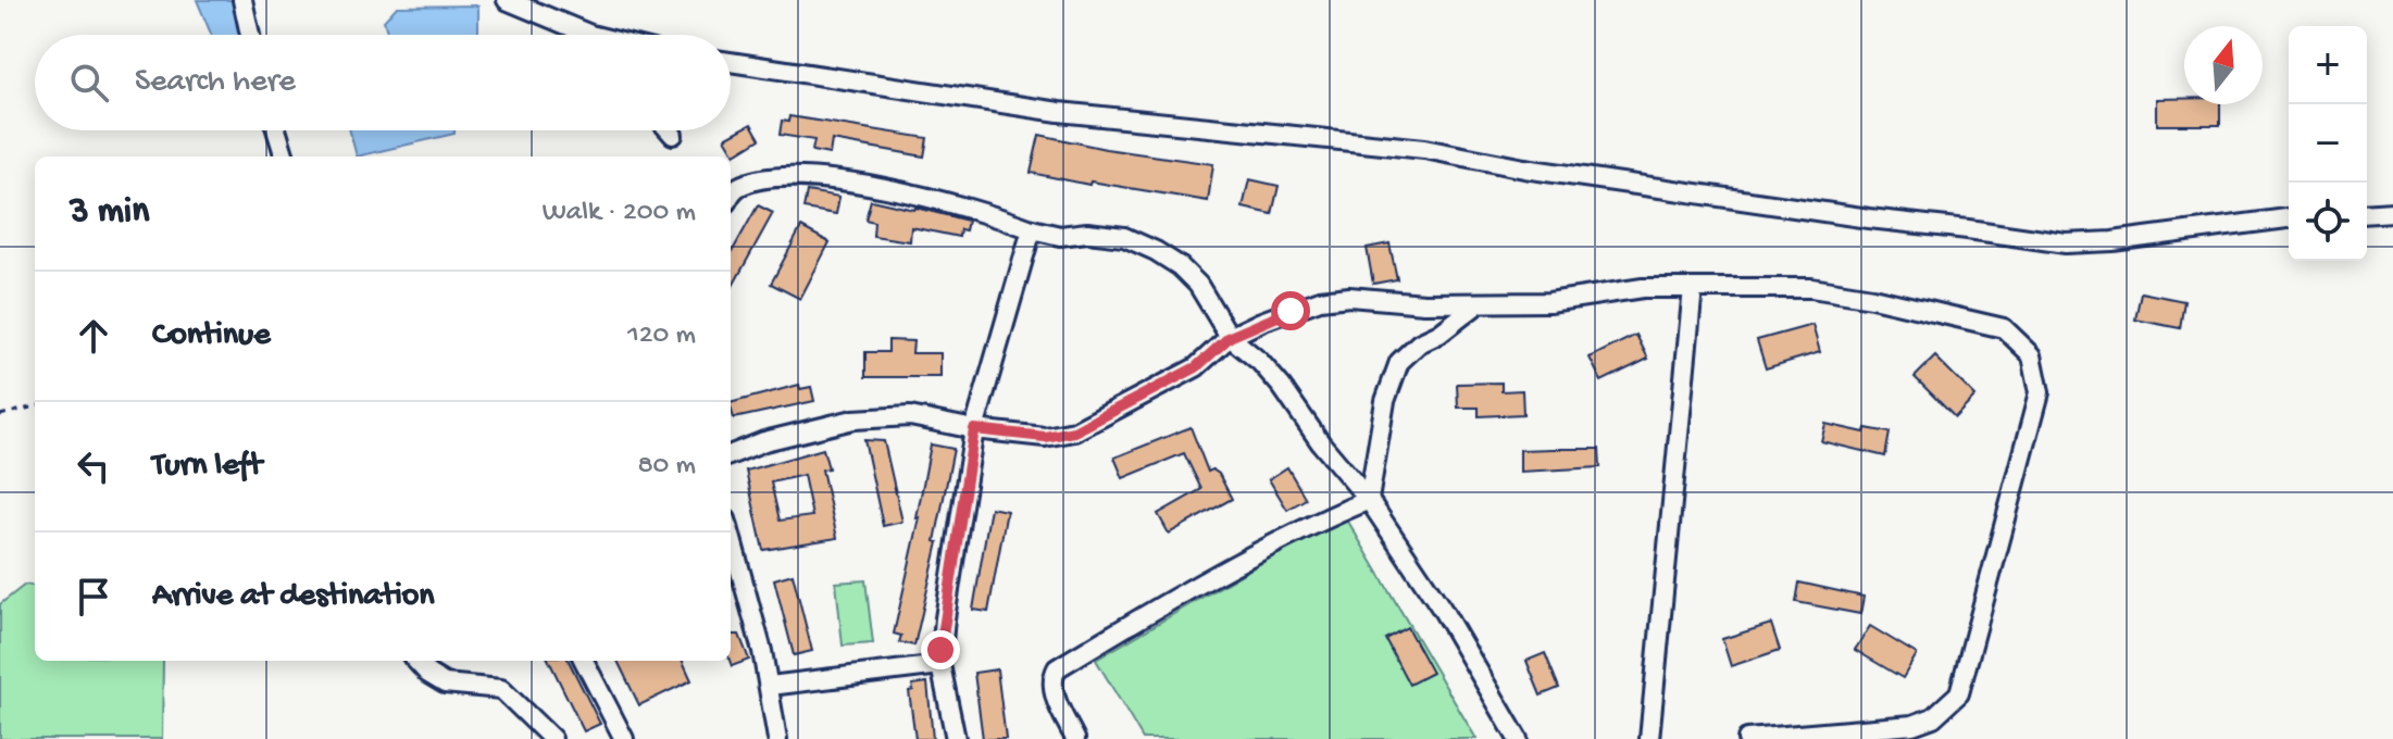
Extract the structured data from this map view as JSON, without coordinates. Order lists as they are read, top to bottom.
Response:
{
  "north": "top",
  "page": {
    "map_buttons": ["+", "−"],
    "search": "Search here",
    "heading": ["3 min", "Walk · 200 m"],
    "list": [
      ["Continue", "120 m"],
      ["Turn left", "80 m"],
      "Arrive at destination"
    ]
  }
}
